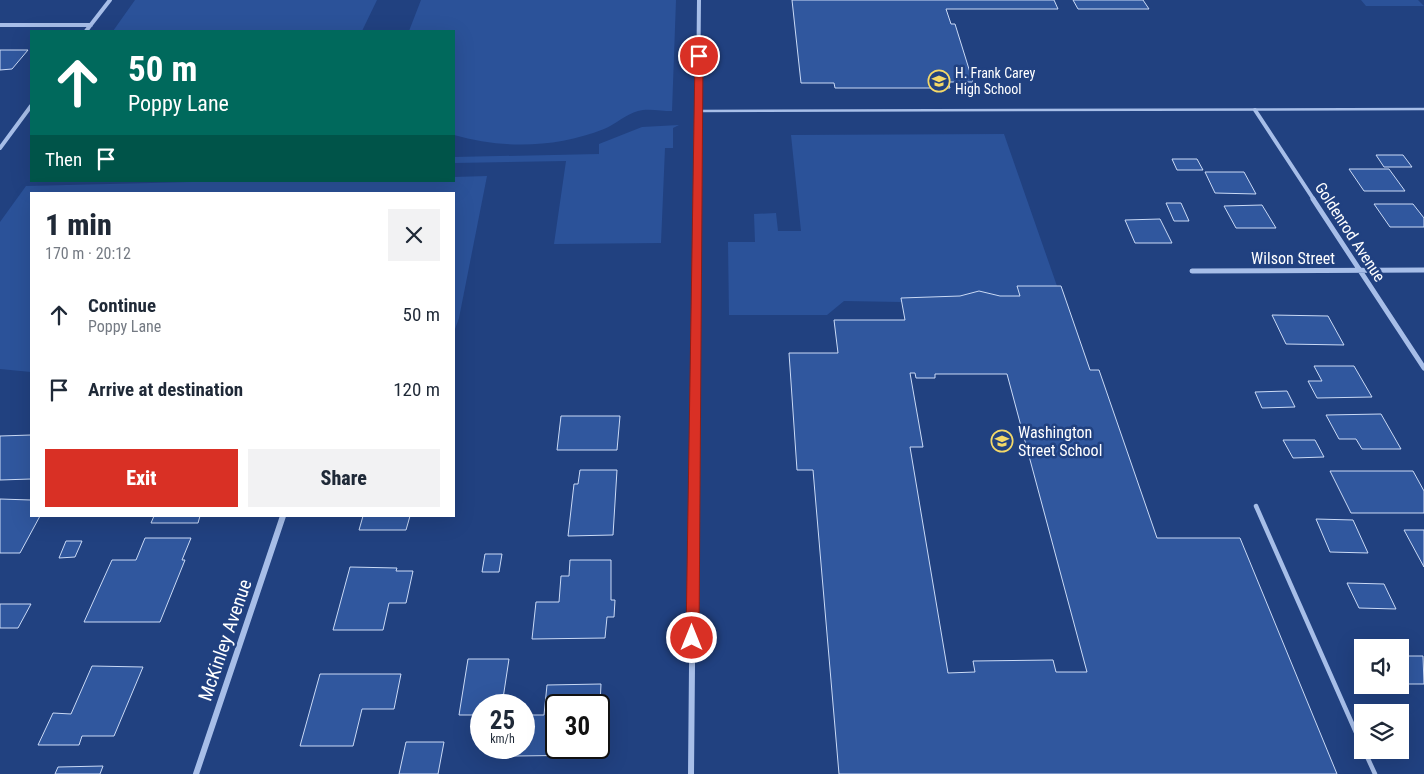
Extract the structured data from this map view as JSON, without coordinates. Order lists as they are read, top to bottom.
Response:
{
  "streets": {
    "street": ["Goldenrod Avenue", "Wilson Street", "McKinley Avenue"]
  },
  "crossings": [
    ["Goldenrod Avenue", "Wilson Street"]
  ],
  "places": {
    "school or university": ["H. Frank Carey High School", "Washington Street School"]
  },
  "page": {
    "turn": ["50 m", "Poppy Lane"],
    "then": "Then",
    "heading": ["1 min", "170 m · 20:12"],
    "list": [
      {
        "name": "Continue",
        "note": "Poppy Lane",
        "value": "50 m"
      },
      {
        "name": "Arrive at destination",
        "value": "120 m"
      }
    ],
    "buttons": ["Exit", "Share"],
    "speed": "25 km/h",
    "limit": "30"
  }
}
